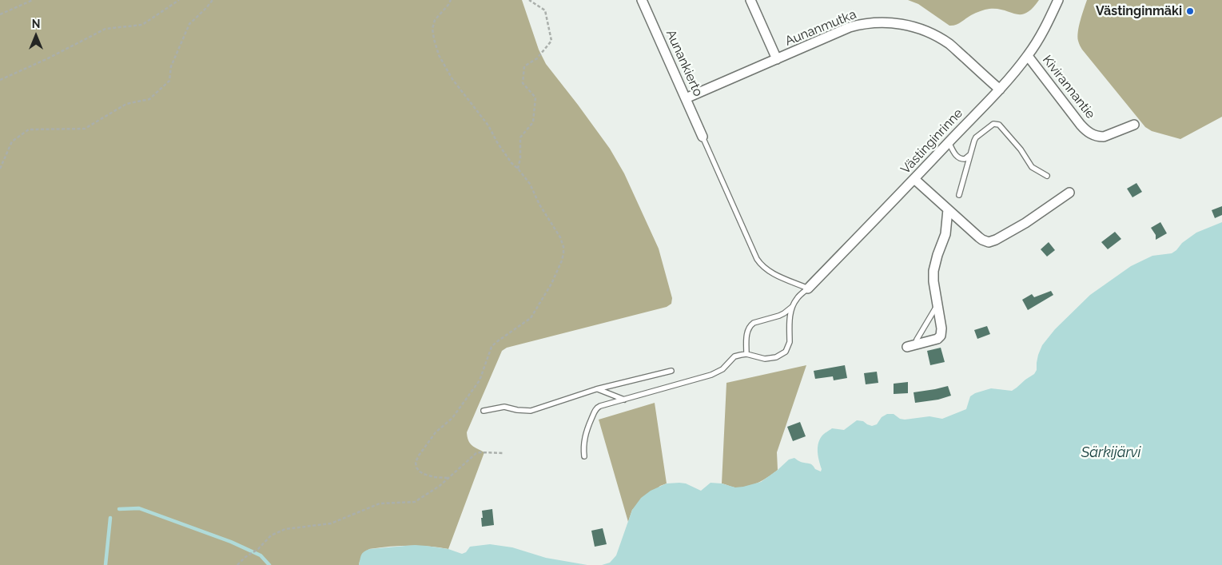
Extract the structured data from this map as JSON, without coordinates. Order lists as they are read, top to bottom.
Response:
{
  "streets": {
    "street": [
      "Aunanmutka",
      "Aunankierto",
      "Kivirannantie",
      "Västinginrinne"
    ]
  },
  "crossings": [
    ["Aunanmutka", "Aunankierto"],
    ["Aunanmutka", "Västinginrinne"],
    ["Kivirannantie", "Västinginrinne"]
  ],
  "water": ["Särkijärvi"],
  "places": ["Västinginmäki"],
  "north": "top"
}
